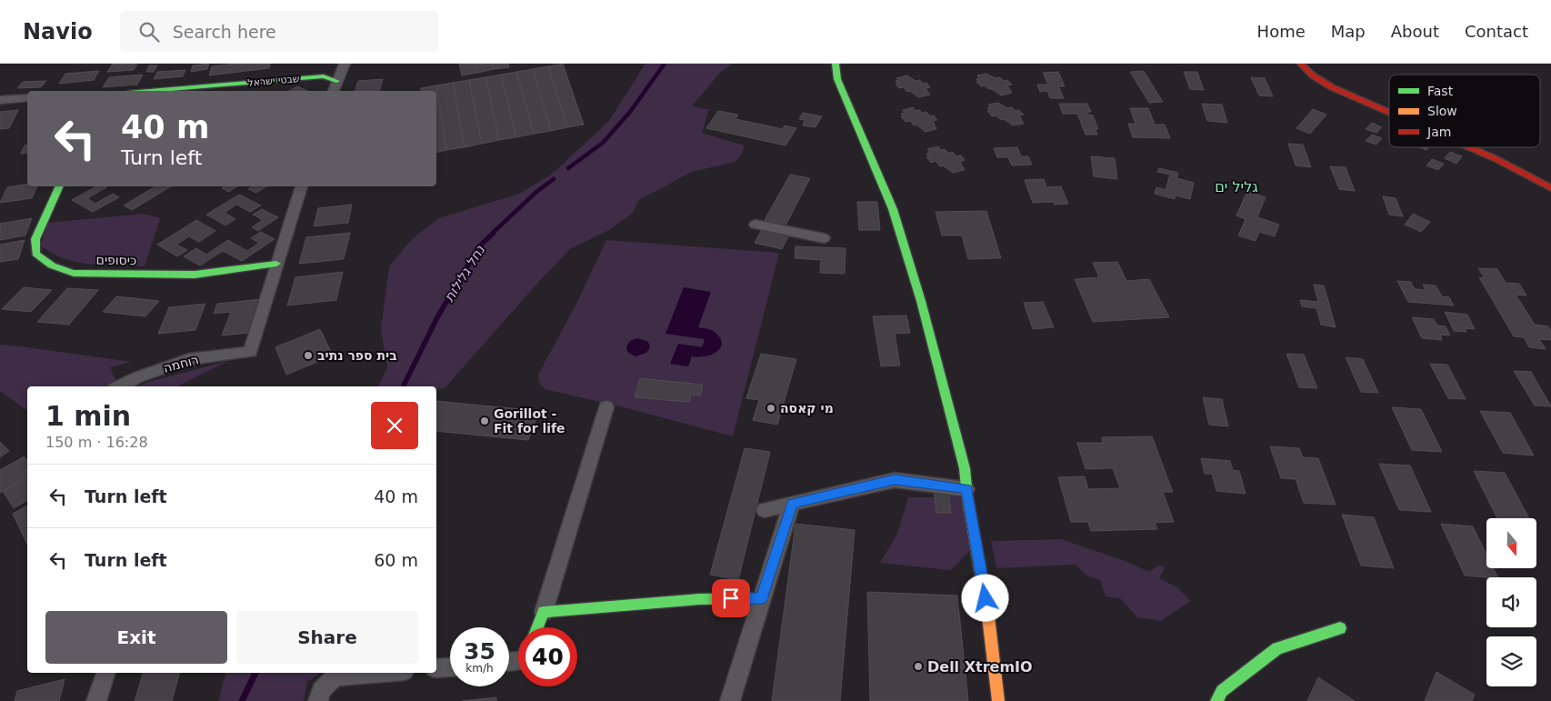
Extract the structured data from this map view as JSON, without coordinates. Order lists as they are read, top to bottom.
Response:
{
  "streets": {
    "street": ["שבטי ישראל", "כיסופים", "רוחמה"]
  },
  "crossings": [
    ["כיסופים", "רוחמה"]
  ],
  "districts": ["גליל ים"],
  "water": ["נחל גלילות"],
  "places": [
    "בית ספר נתיב",
    "מי קאסה",
    "Gorillot - Fit for life",
    "Dell XtremIO"
  ],
  "legend": ["Fast", "Slow", "Jam"],
  "north": "bottom",
  "page": {
    "header": "Navio",
    "search": "Search here",
    "nav": [
      "Home",
      "Map",
      "About",
      "Contact"
    ],
    "turn": ["40 m", "Turn left"],
    "heading": ["1 min", "150 m · 16:28"],
    "list": [
      {
        "name": "Turn left",
        "value": "40 m"
      },
      {
        "name": "Turn left",
        "value": "60 m"
      }
    ],
    "buttons": ["Exit", "Share"],
    "speed": "35 km/h",
    "limit": "40"
  }
}
